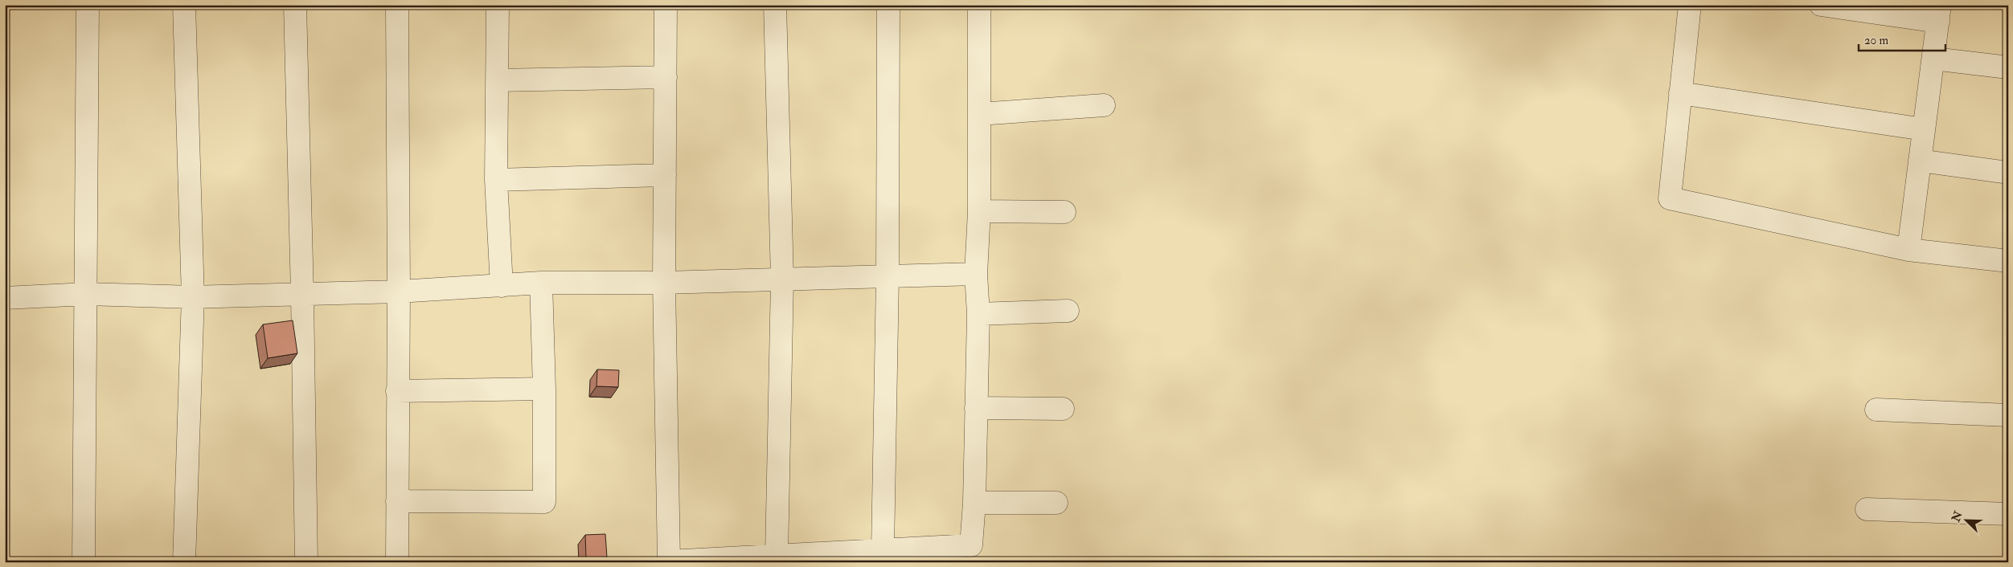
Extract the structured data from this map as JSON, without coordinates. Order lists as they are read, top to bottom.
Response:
{
  "scale_bar": "20 m",
  "north": "top left"
}
